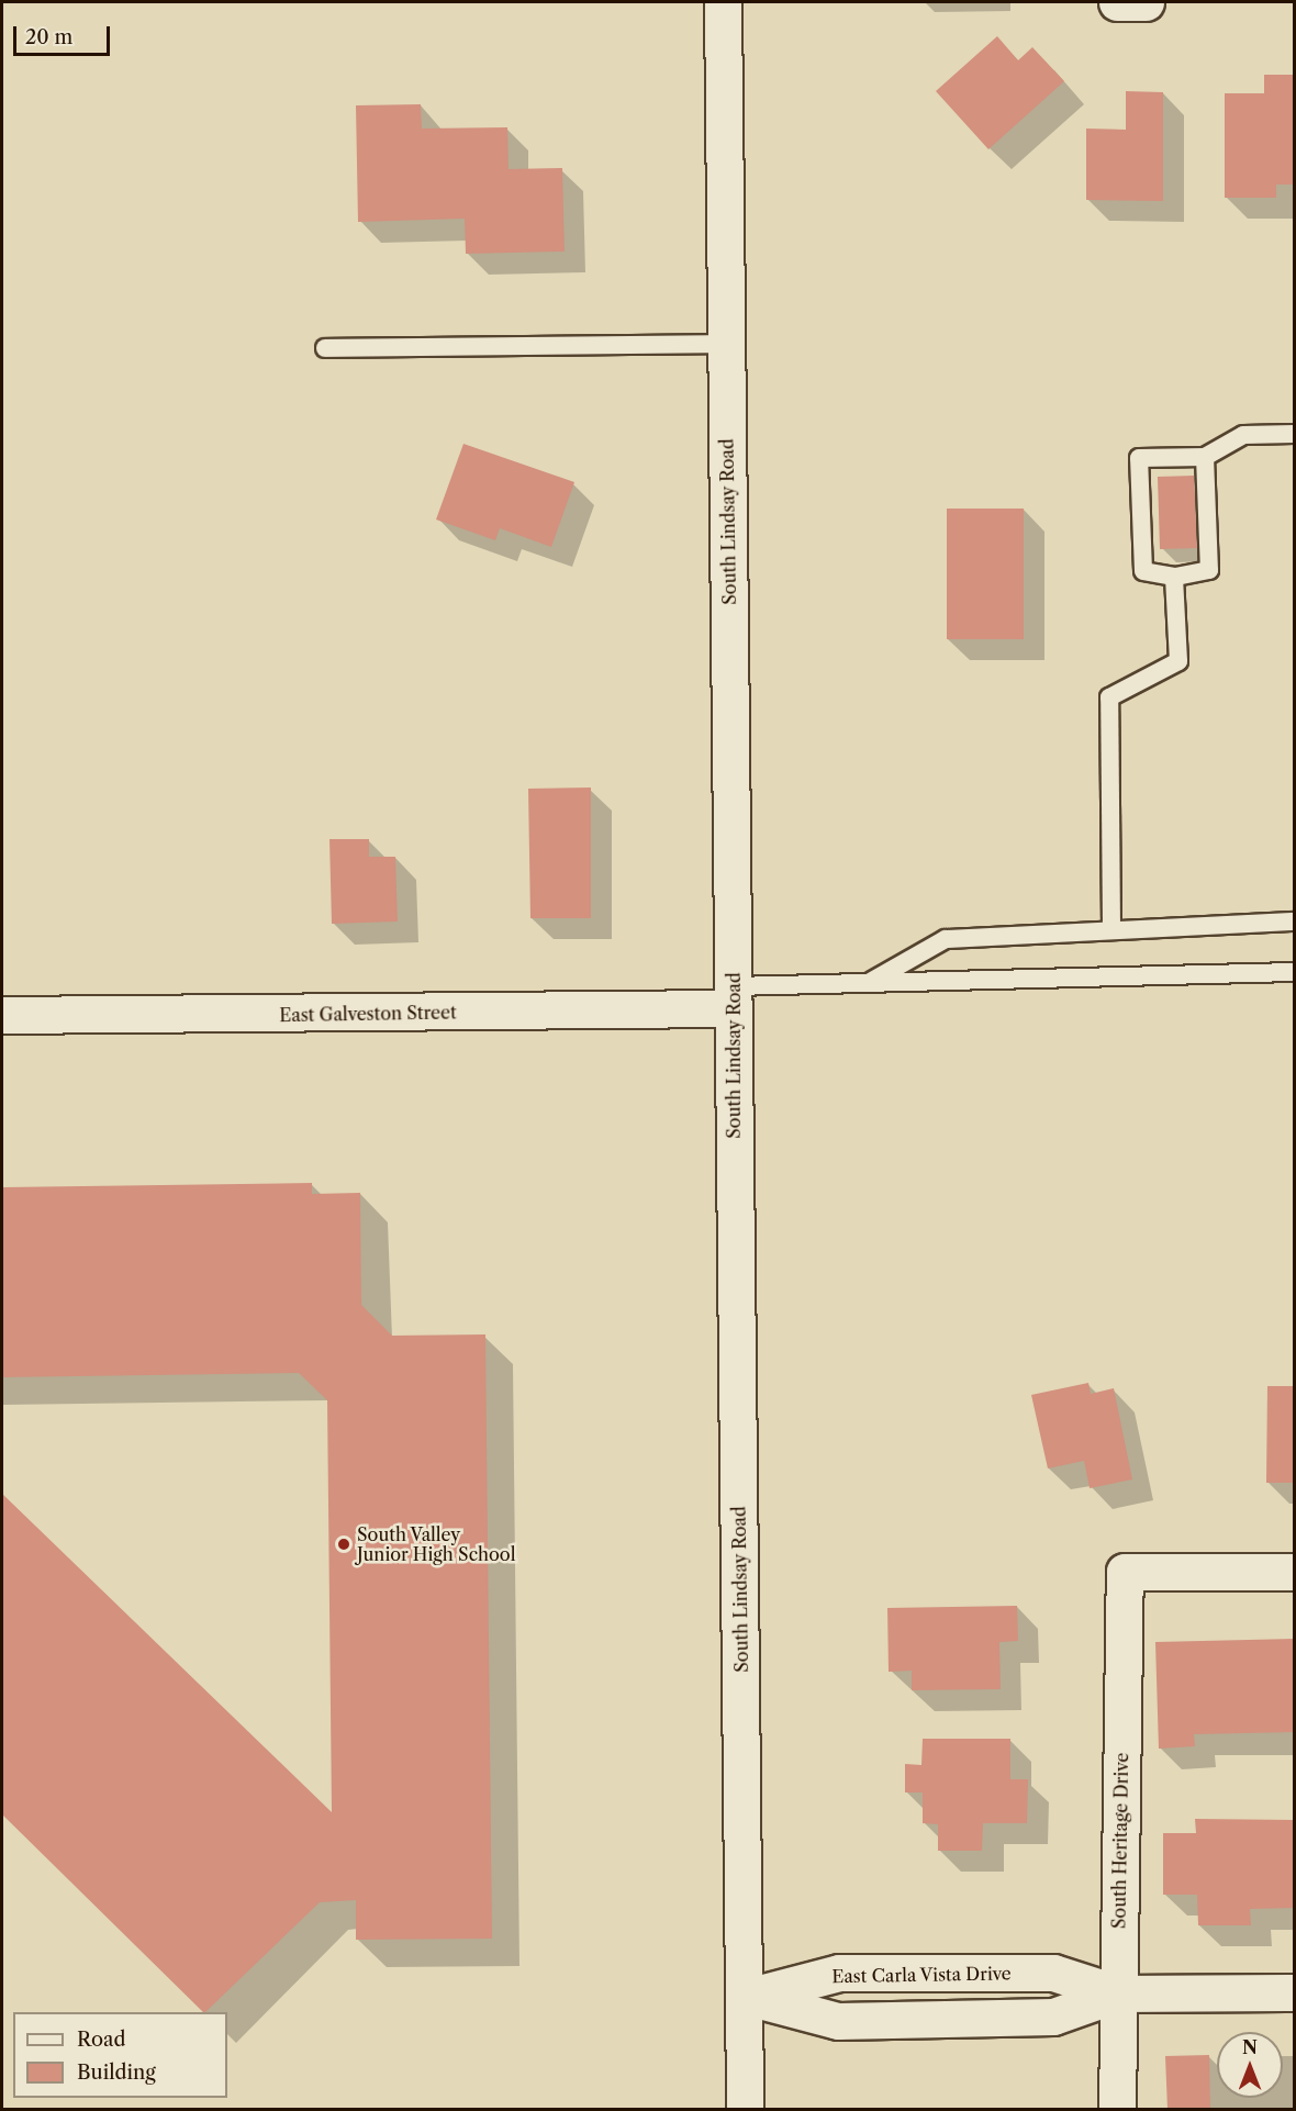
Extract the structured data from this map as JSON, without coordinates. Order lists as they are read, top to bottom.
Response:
{
  "streets": {
    "street": [
      "South Lindsay Road",
      "East Galveston Street",
      "South Heritage Drive",
      "East Carla Vista Drive"
    ]
  },
  "crossings": [
    ["South Lindsay Road", "East Galveston Street"],
    ["South Lindsay Road", "East Carla Vista Drive"],
    ["South Heritage Drive", "East Carla Vista Drive"]
  ],
  "places": ["South Valley Junior High School"],
  "legend": ["Road", "Building"],
  "scale_bar": "20 m",
  "north": "top"
}
